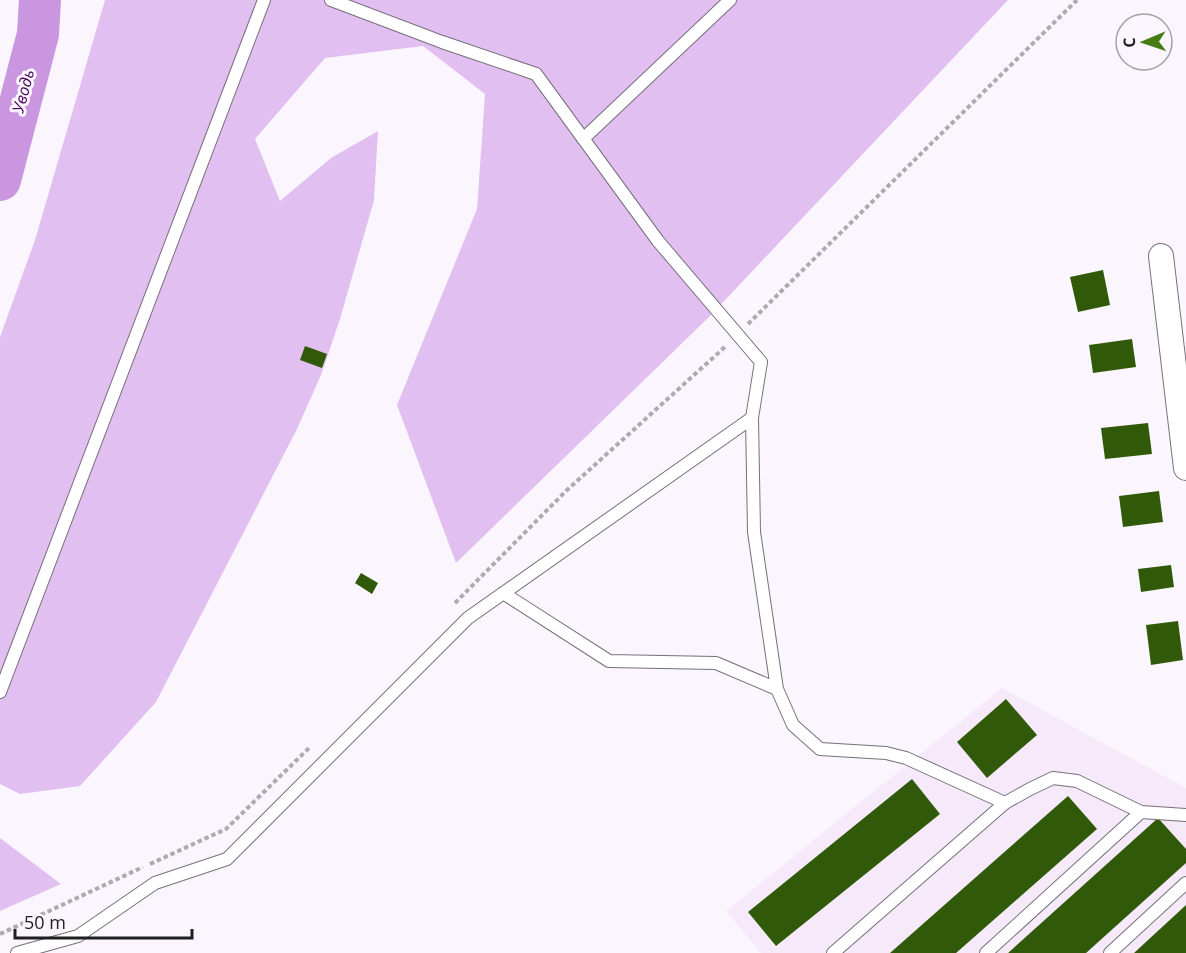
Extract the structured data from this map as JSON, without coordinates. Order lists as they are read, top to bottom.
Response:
{
  "water": ["Уводь"],
  "scale_bar": "50 m",
  "north": "left"
}
